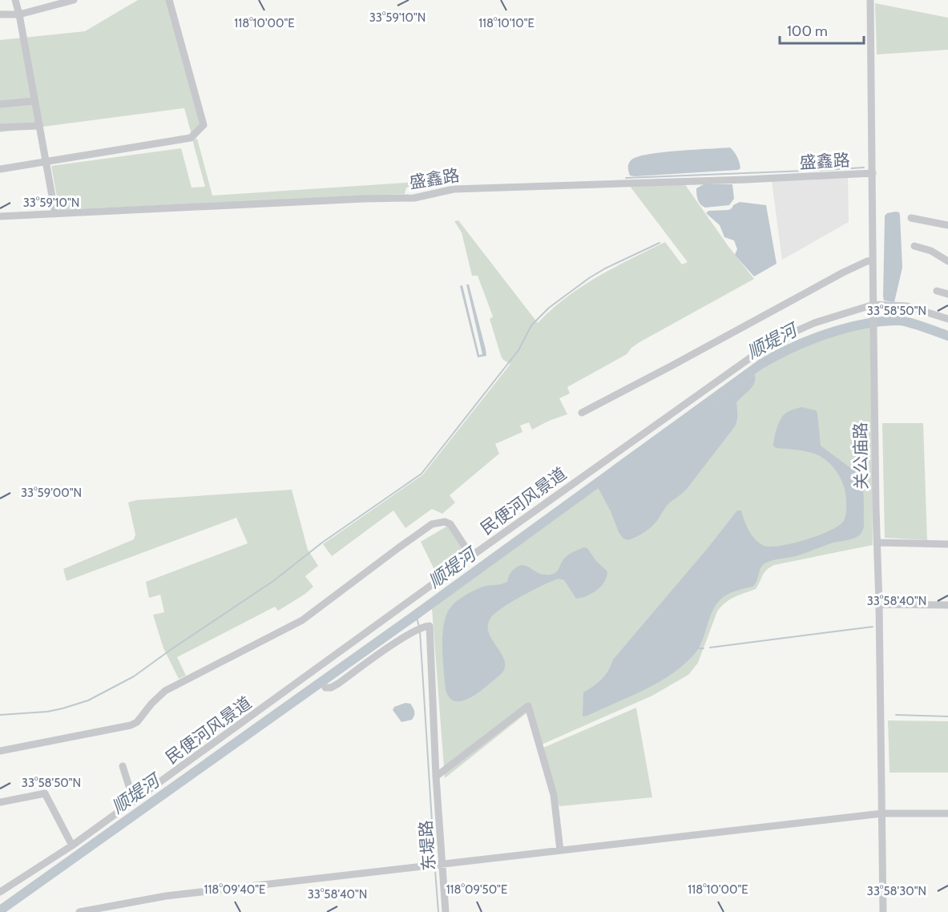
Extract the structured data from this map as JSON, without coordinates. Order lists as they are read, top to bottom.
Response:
{
  "streets": {
    "street": [
      "盛鑫路",
      "关公庙路",
      "民便河风景道",
      "东堤路"
    ]
  },
  "crossings": [
    ["盛鑫路", "关公庙路"],
    ["关公庙路", "民便河风景道"]
  ],
  "water": ["顺堤河"],
  "scale_bar": "100 m",
  "coordinates": [
    "33°59'10\"N",
    "118°10'00\"E",
    "118°10'10\"E",
    "33°58'50\"N",
    "33°59'00\"N",
    "33°58'40\"N",
    "118°09'40\"E",
    "118°09'50\"E",
    "33°58'30\"N"
  ]
}
